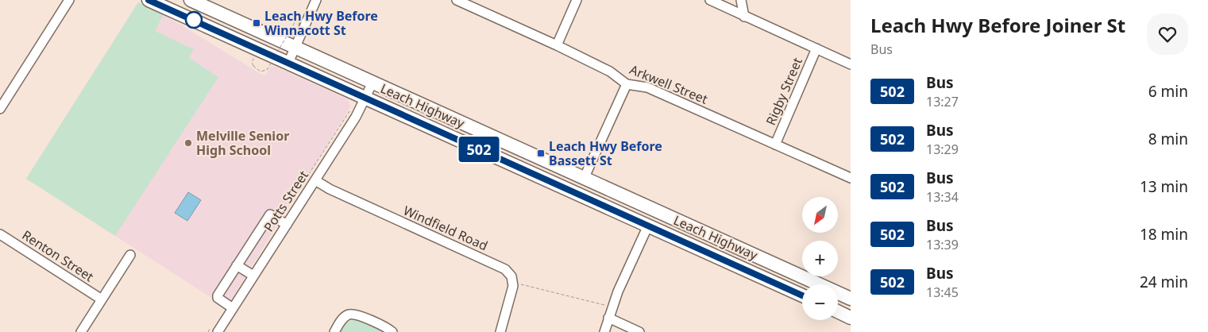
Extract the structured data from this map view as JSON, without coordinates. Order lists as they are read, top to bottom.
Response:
{
  "streets": {
    "highway": ["Leach Highway"],
    "street": [
      "Arkwell Street",
      "Rigby Street",
      "Potts Street",
      "Windfield Road",
      "Renton Street"
    ]
  },
  "crossings": [
    ["Arkwell Street", "Rigby Street"],
    ["Leach Highway", "Potts Street"],
    ["Potts Street", "Windfield Road"]
  ],
  "places": {
    "transit": ["Leach Hwy Before Winnacott St", "Leach Hwy Before Bassett St"],
    "other": ["Melville Senior High School"]
  },
  "lines": ["bus line 502"],
  "north": "bottom left",
  "page": {
    "on_map": "502",
    "heading": ["Leach Hwy Before Joiner St", "Bus"],
    "list": [
      {
        "mark": "502",
        "name": "Bus",
        "note": "13:27",
        "value": "6 min"
      },
      {
        "mark": "502",
        "name": "Bus",
        "note": "13:29",
        "value": "8 min"
      },
      {
        "mark": "502",
        "name": "Bus",
        "note": "13:34",
        "value": "13 min"
      },
      {
        "mark": "502",
        "name": "Bus",
        "note": "13:39",
        "value": "18 min"
      },
      {
        "mark": "502",
        "name": "Bus",
        "note": "13:45",
        "value": "24 min"
      }
    ],
    "map_buttons": ["+", "−"]
  }
}
